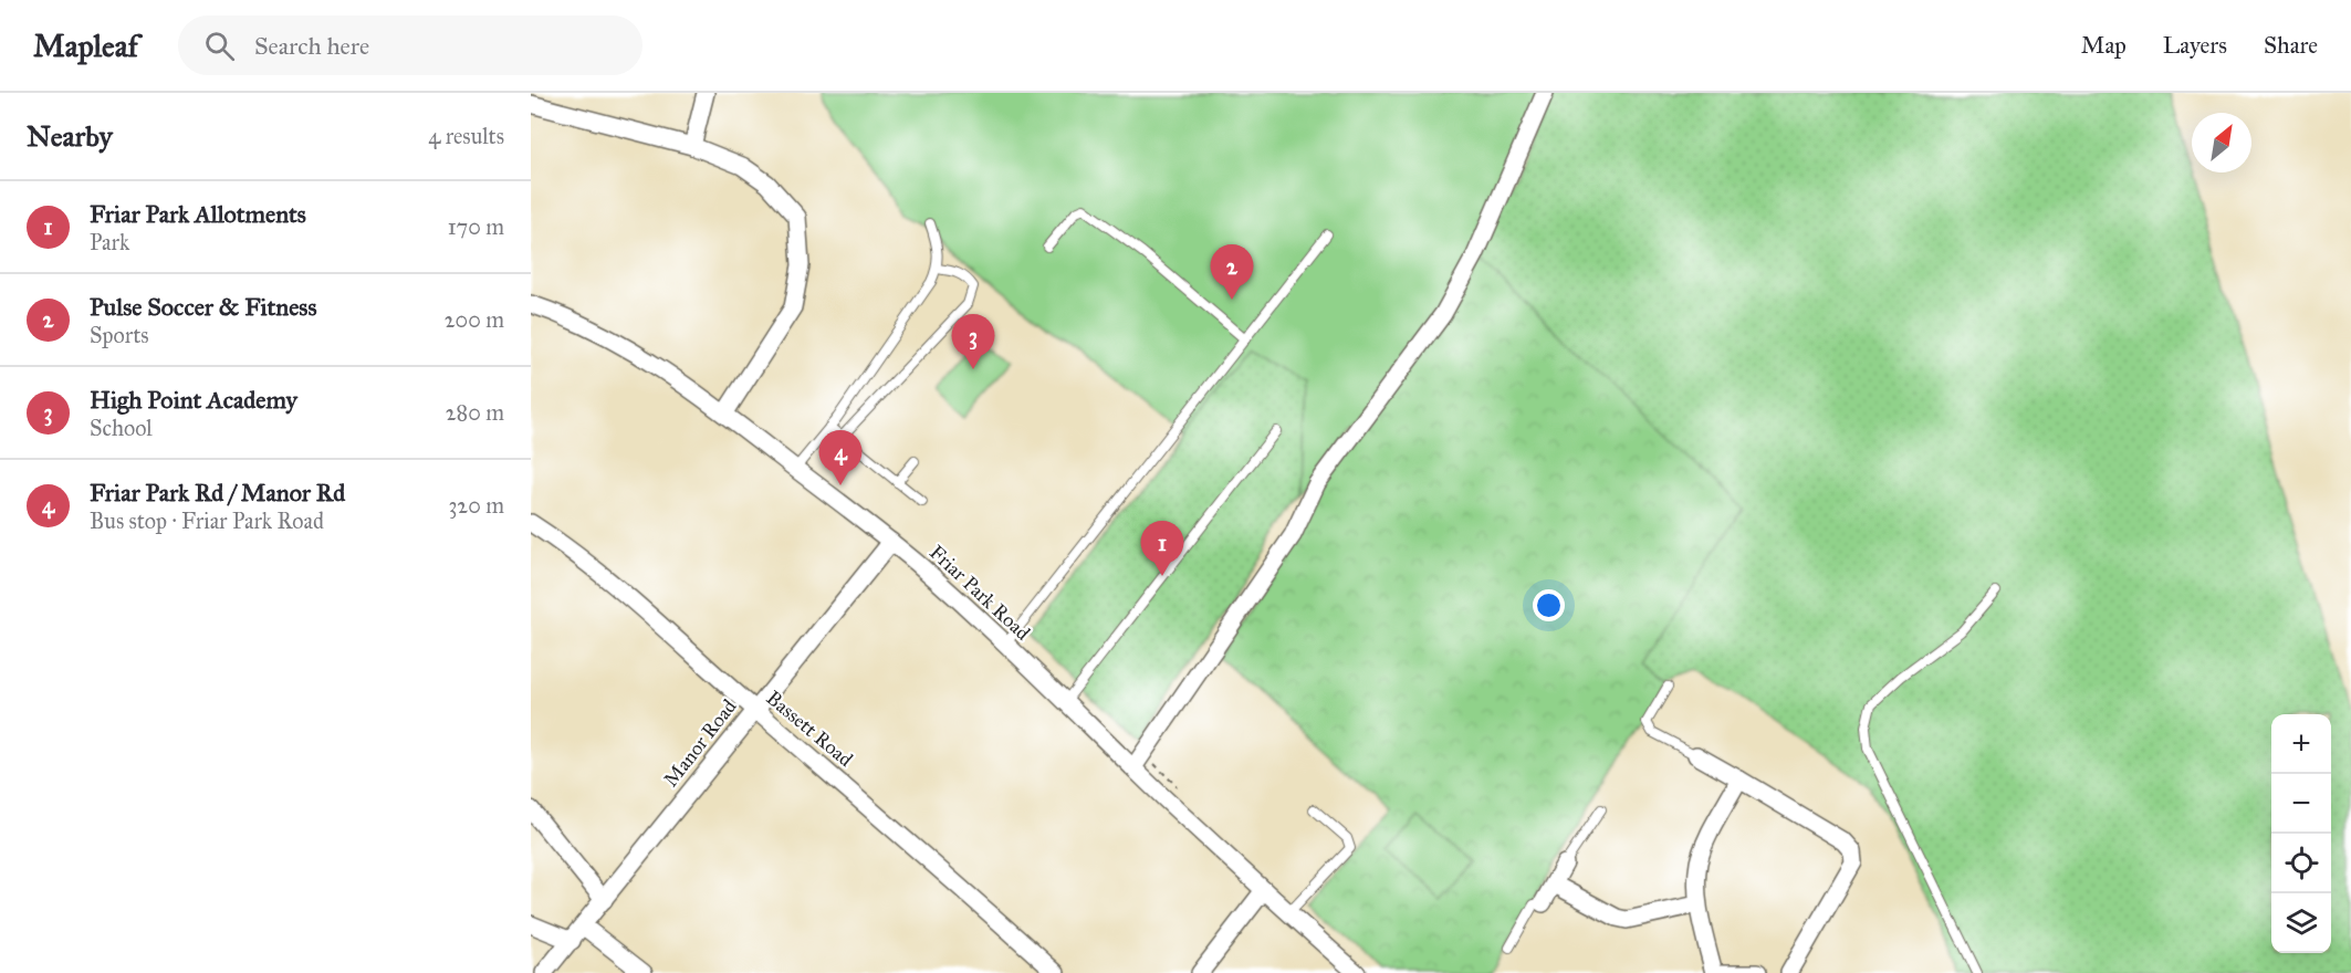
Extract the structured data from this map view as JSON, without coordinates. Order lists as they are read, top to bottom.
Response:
{
  "streets": {
    "street": ["Friar Park Road", "Bassett Road", "Manor Road"]
  },
  "crossings": [
    ["Friar Park Road", "Manor Road"],
    ["Bassett Road", "Manor Road"]
  ],
  "north": "top right",
  "page": {
    "header": "Mapleaf",
    "search": "Search here",
    "nav": ["Map", "Layers", "Share"],
    "heading": ["Nearby", "4 results"],
    "list": [
      {
        "mark": "1",
        "name": "Friar Park Allotments",
        "note": "Park",
        "value": "170 m"
      },
      {
        "mark": "2",
        "name": "Pulse Soccer & Fitness",
        "note": "Sports",
        "value": "200 m"
      },
      {
        "mark": "3",
        "name": "High Point Academy",
        "note": "School",
        "value": "280 m"
      },
      {
        "mark": "4",
        "name": "Friar Park Rd / Manor Rd",
        "note": "Bus stop · Friar Park Road",
        "value": "320 m"
      }
    ],
    "pins": [
      "2",
      "3",
      "4",
      "1"
    ],
    "map_buttons": ["+", "−"]
  }
}
